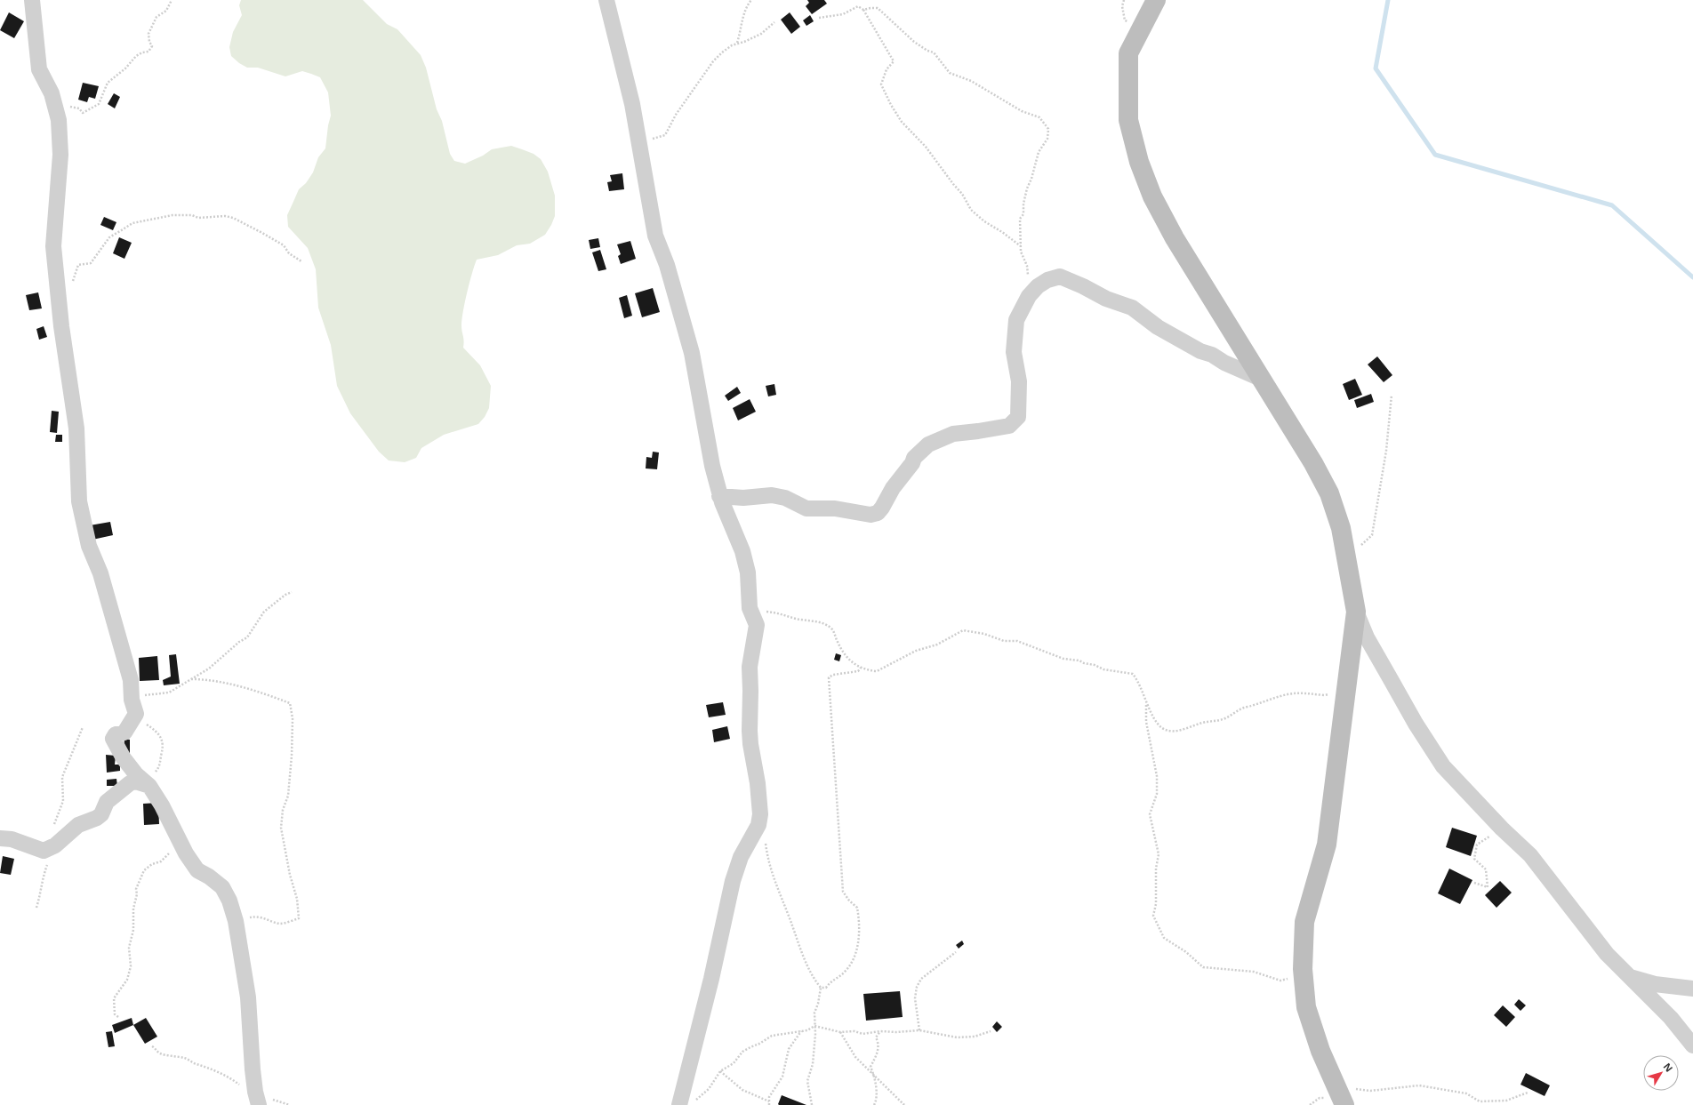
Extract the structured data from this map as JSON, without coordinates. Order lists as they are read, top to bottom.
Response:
{
  "north": "top right"
}
